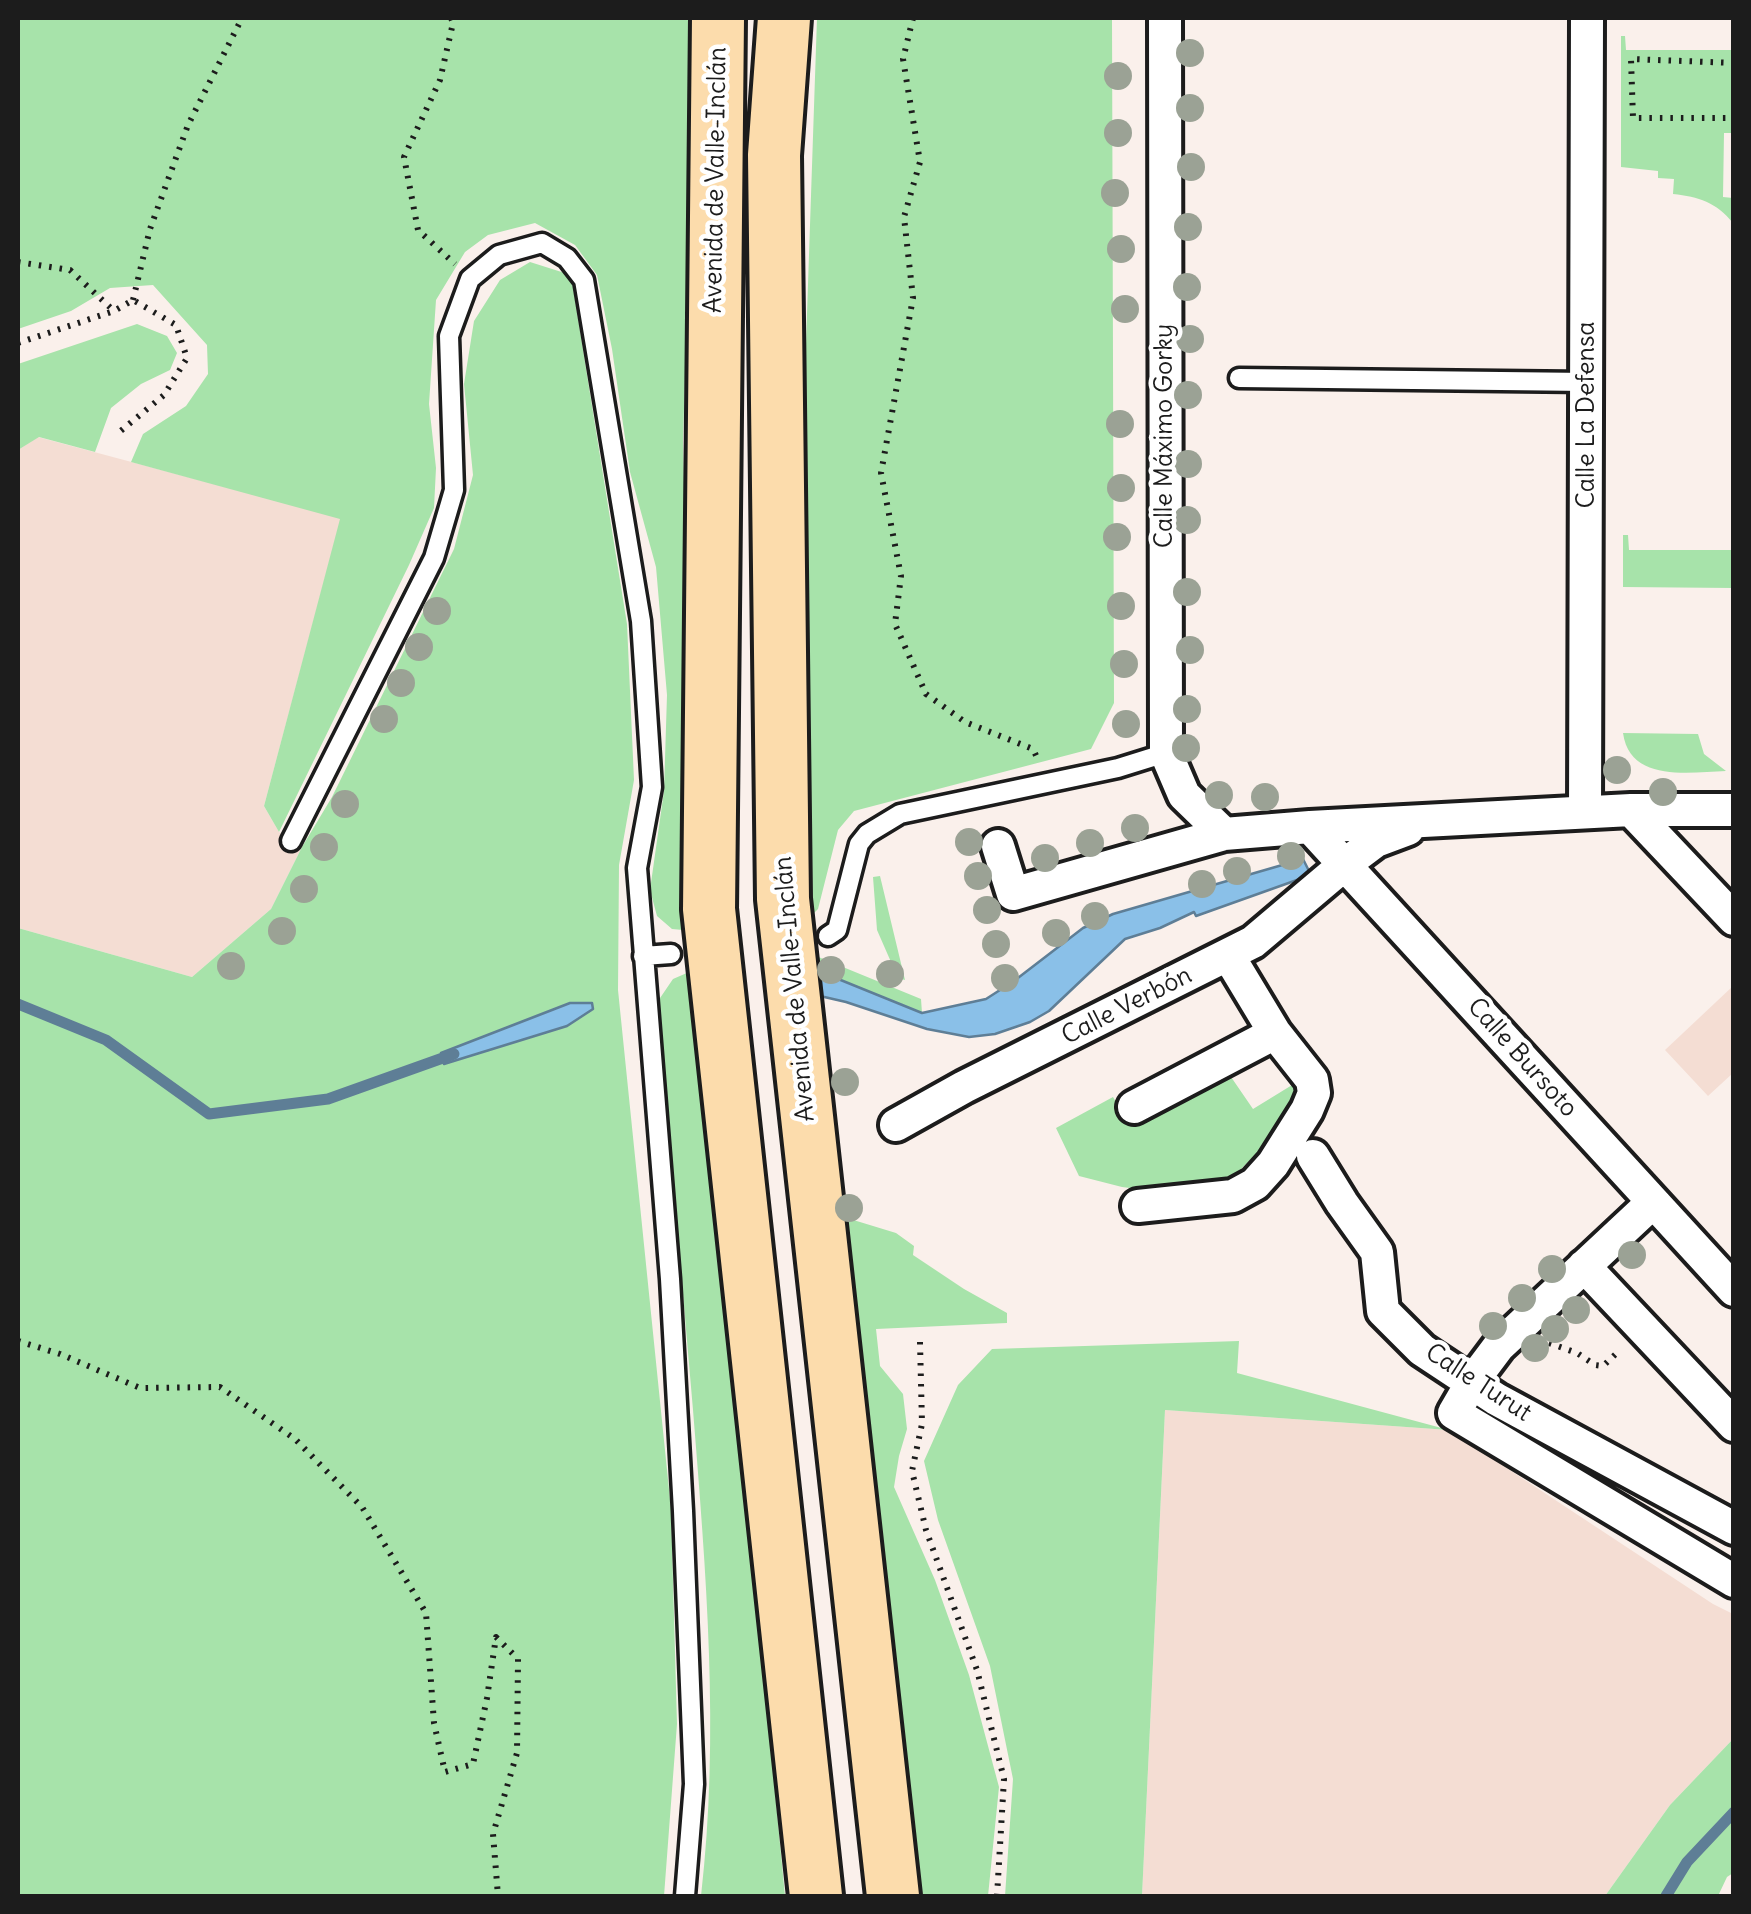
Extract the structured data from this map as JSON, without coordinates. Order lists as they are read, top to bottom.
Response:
{
  "streets": {
    "main road": ["Avenida de Valle-Inclán"],
    "street": [
      "Calle La Defensa",
      "Calle Máximo Gorky",
      "Calle Verbón",
      "Calle Bursoto",
      "Calle Turut"
    ]
  },
  "crossings": [
    ["Calle Verbón", "Calle Bursoto"]
  ]
}
